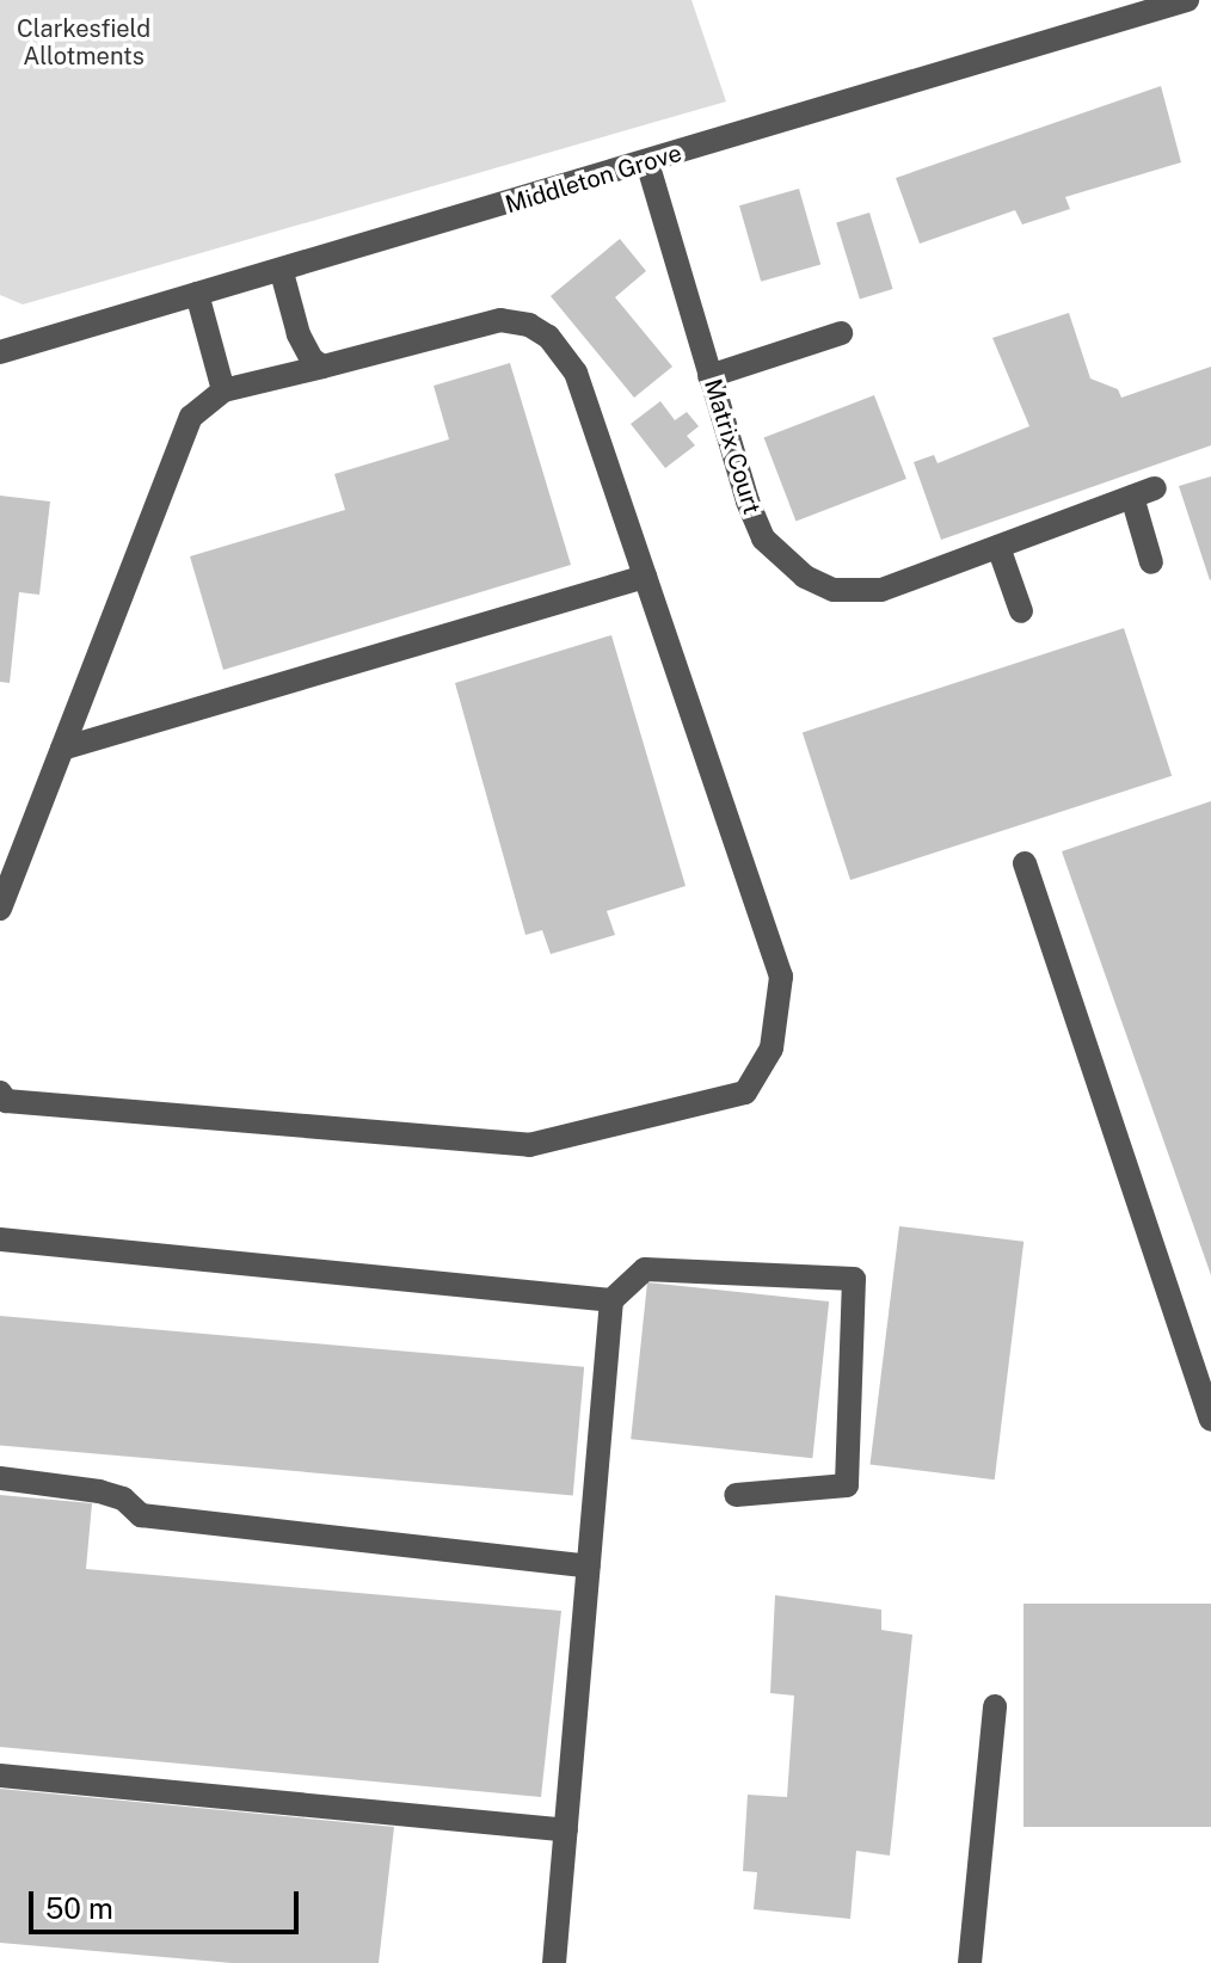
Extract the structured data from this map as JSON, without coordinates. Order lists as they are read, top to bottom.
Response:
{
  "streets": {
    "street": ["Middleton Grove", "Matrix Court"]
  },
  "crossings": [
    ["Middleton Grove", "Matrix Court"]
  ],
  "parks": ["Clarkesfield Allotments"],
  "scale_bar": "50 m"
}
